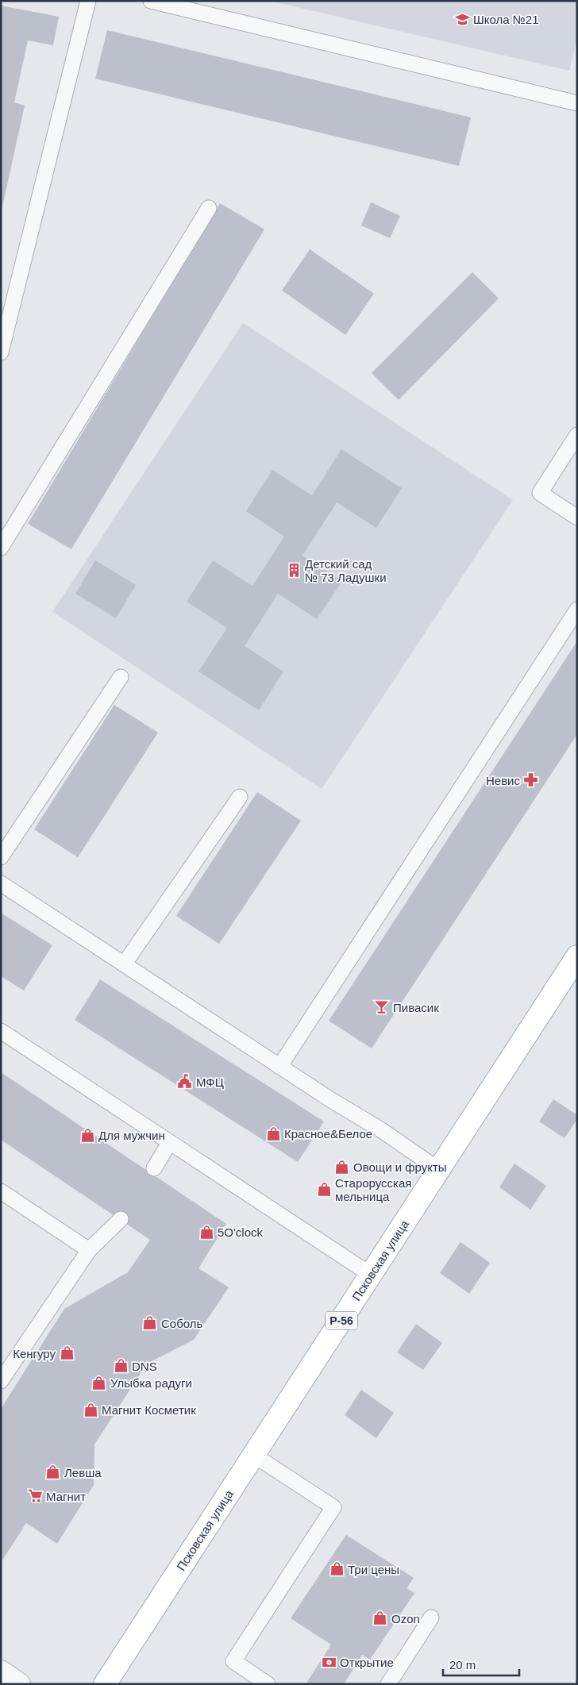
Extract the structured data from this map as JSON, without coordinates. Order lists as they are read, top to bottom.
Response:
{
  "streets": {
    "main road": ["Псковская улица", "Р-56"]
  },
  "places": {
    "school or university": ["Школа №21"],
    "building": ["Детский сад № 73 Ладушки"],
    "pharmacy": ["Невис"],
    "bar": ["Пивасик"],
    "public building": ["МФЦ"],
    "shop": [
      "Красное&Белое",
      "Для мужчин",
      "Овощи и фрукты",
      "Старорусская мельница",
      "5O'clock",
      "Соболь",
      "Кенгуру",
      "DNS",
      "Улыбка радуги",
      "Магнит Косметик",
      "Левша",
      "Три цены",
      "Ozon"
    ],
    "supermarket": ["Магнит"],
    "bank": ["Открытие"]
  },
  "scale_bar": "20 m"
}
